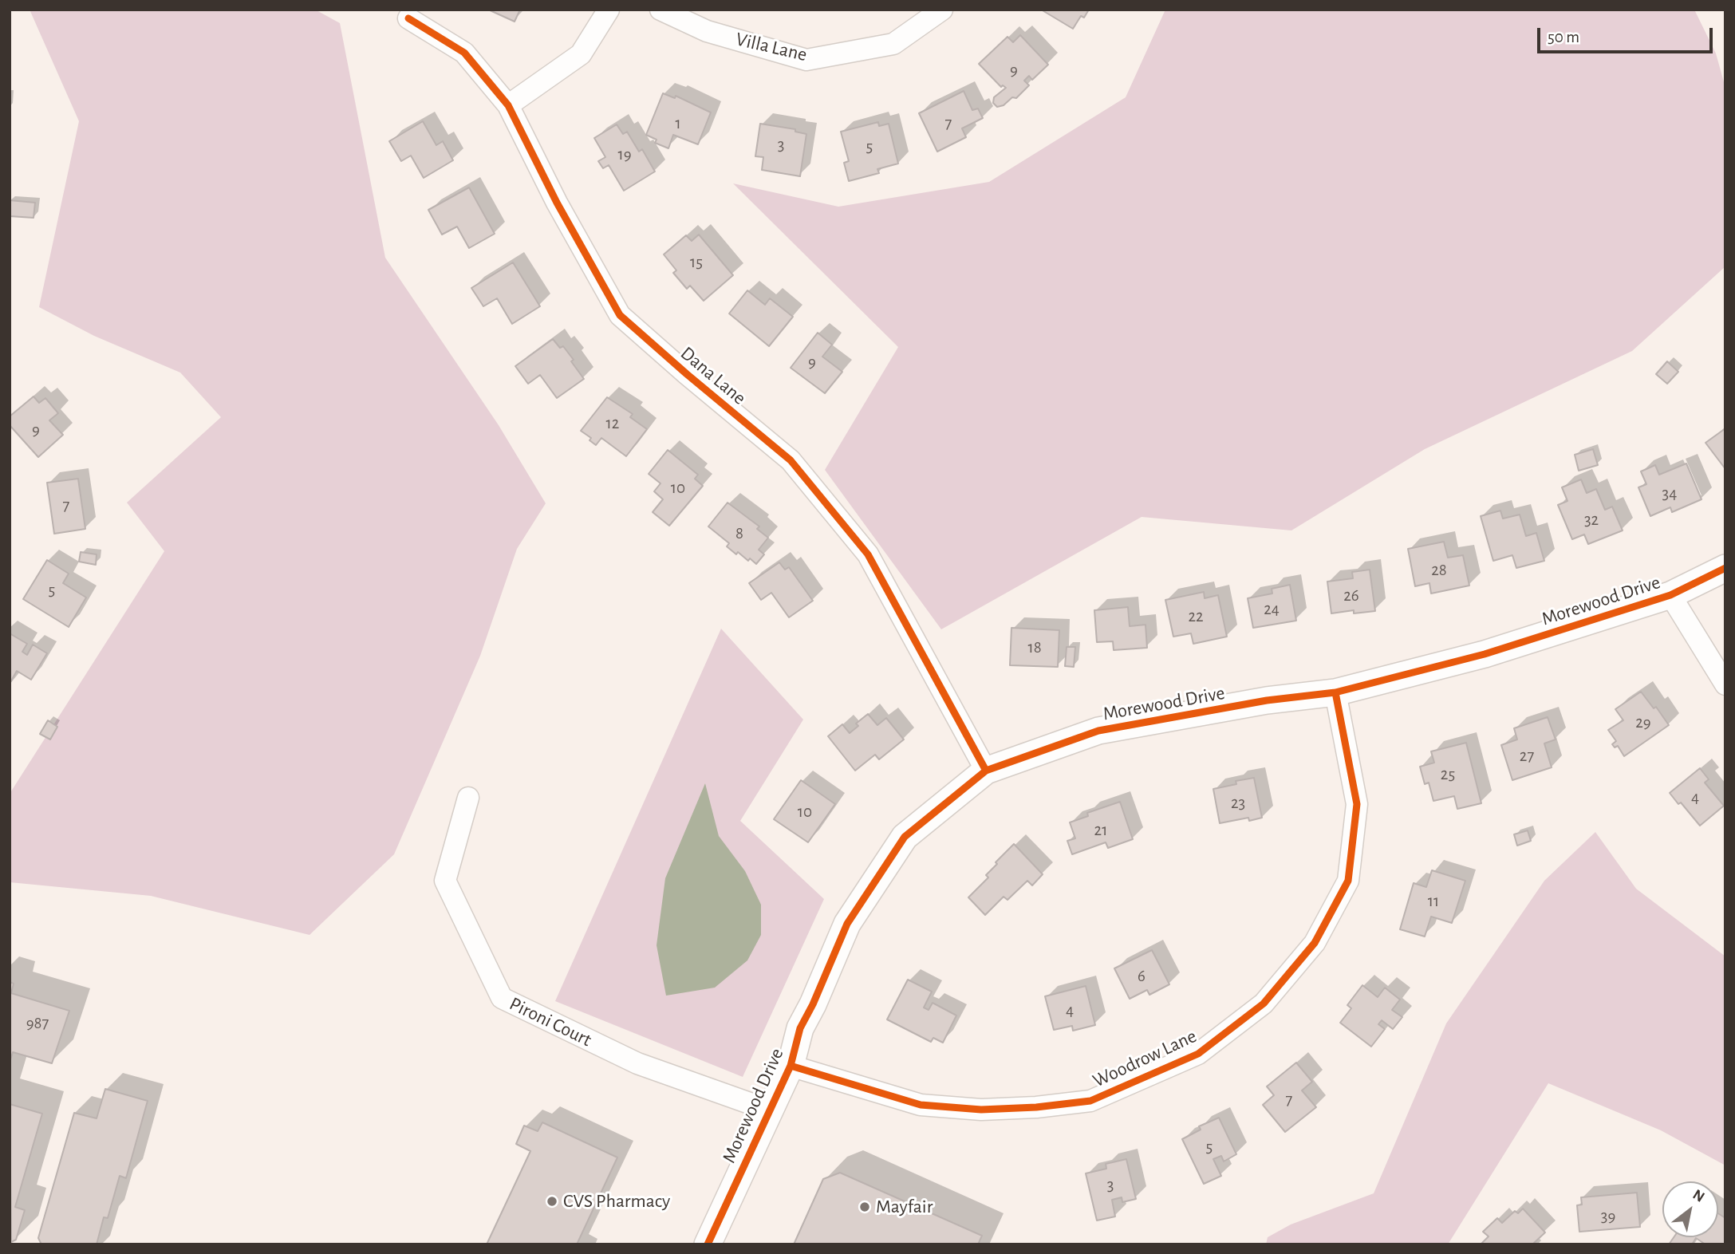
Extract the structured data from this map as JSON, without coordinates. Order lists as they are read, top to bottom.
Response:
{
  "streets": {
    "street": [
      "Villa Lane",
      "Dana Lane",
      "Morewood Drive",
      "Pironi Court",
      "Woodrow Lane"
    ]
  },
  "crossings": [
    ["Dana Lane", "Morewood Drive"],
    ["Morewood Drive", "Pironi Court"],
    ["Morewood Drive", "Woodrow Lane"]
  ],
  "places": ["CVS Pharmacy", "Mayfair"],
  "house_numbers": [
    "9",
    "1",
    "7",
    "3",
    "5",
    "19",
    "15",
    "9",
    "12",
    "9",
    "10",
    "34",
    "7",
    "32",
    "8",
    "28",
    "5",
    "26",
    "24",
    "22",
    "18",
    "29",
    "27",
    "25",
    "4",
    "23",
    "10",
    "21",
    "11",
    "6",
    "4",
    "987",
    "7",
    "5",
    "3",
    "39"
  ],
  "scale_bar": "50 m",
  "north": "top right"
}
